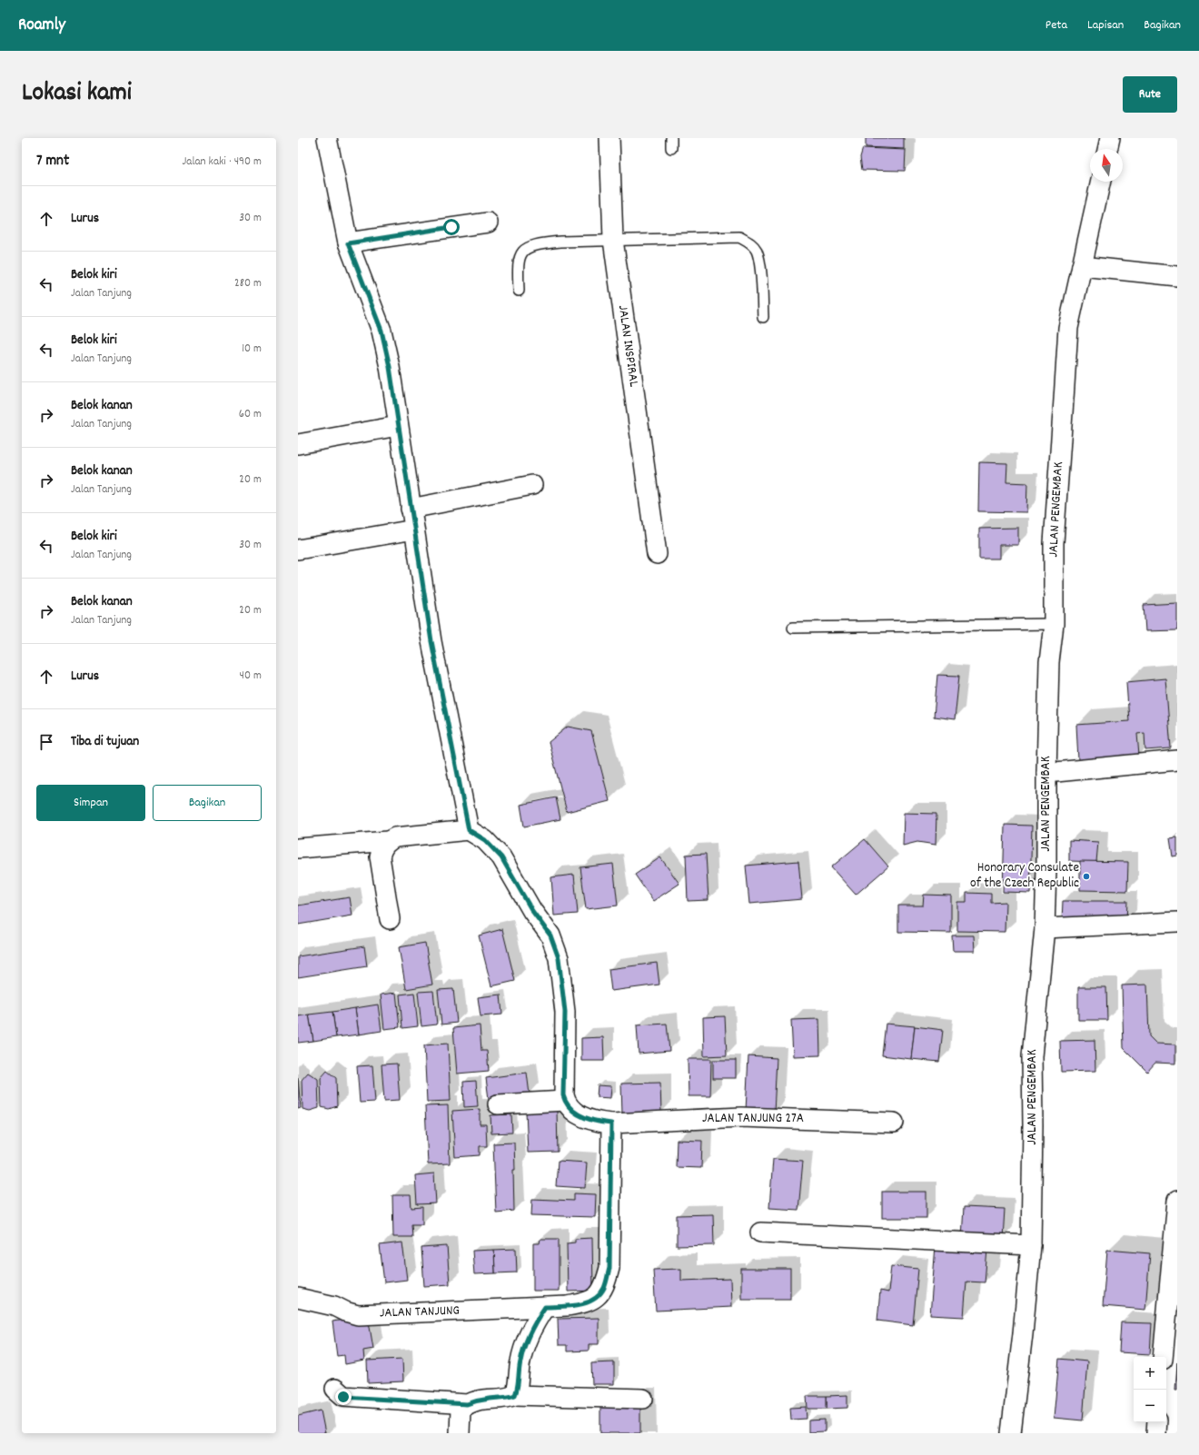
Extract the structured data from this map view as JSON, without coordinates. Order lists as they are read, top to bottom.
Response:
{
  "streets": {
    "street": [
      "JALAN INSPIRAL",
      "JALAN PENGEMBAK",
      "JALAN TANJUNG 27A",
      "JALAN TANJUNG"
    ]
  },
  "crossings": [
    ["JALAN TANJUNG 27A", "JALAN TANJUNG"]
  ],
  "places": ["Honorary Consulate of the Czech Republic"],
  "north": "top",
  "page": {
    "header": "Roamly",
    "nav": ["Peta", "Lapisan", "Bagikan"],
    "title": "Lokasi kami",
    "buttons": [
      "Rute",
      ["Simpan", "Bagikan"]
    ],
    "heading": ["7 mnt", "Jalan kaki · 490 m"],
    "list": [
      ["Lurus", "30 m"],
      ["Belok kiri", "Jalan Tanjung", "280 m"],
      ["Belok kiri", "Jalan Tanjung", "10 m"],
      ["Belok kanan", "Jalan Tanjung", "60 m"],
      ["Belok kanan", "Jalan Tanjung", "20 m"],
      ["Belok kiri", "Jalan Tanjung", "30 m"],
      ["Belok kanan", "Jalan Tanjung", "20 m"],
      ["Lurus", "40 m"],
      "Tiba di tujuan"
    ],
    "map_buttons": ["+", "−"]
  }
}
